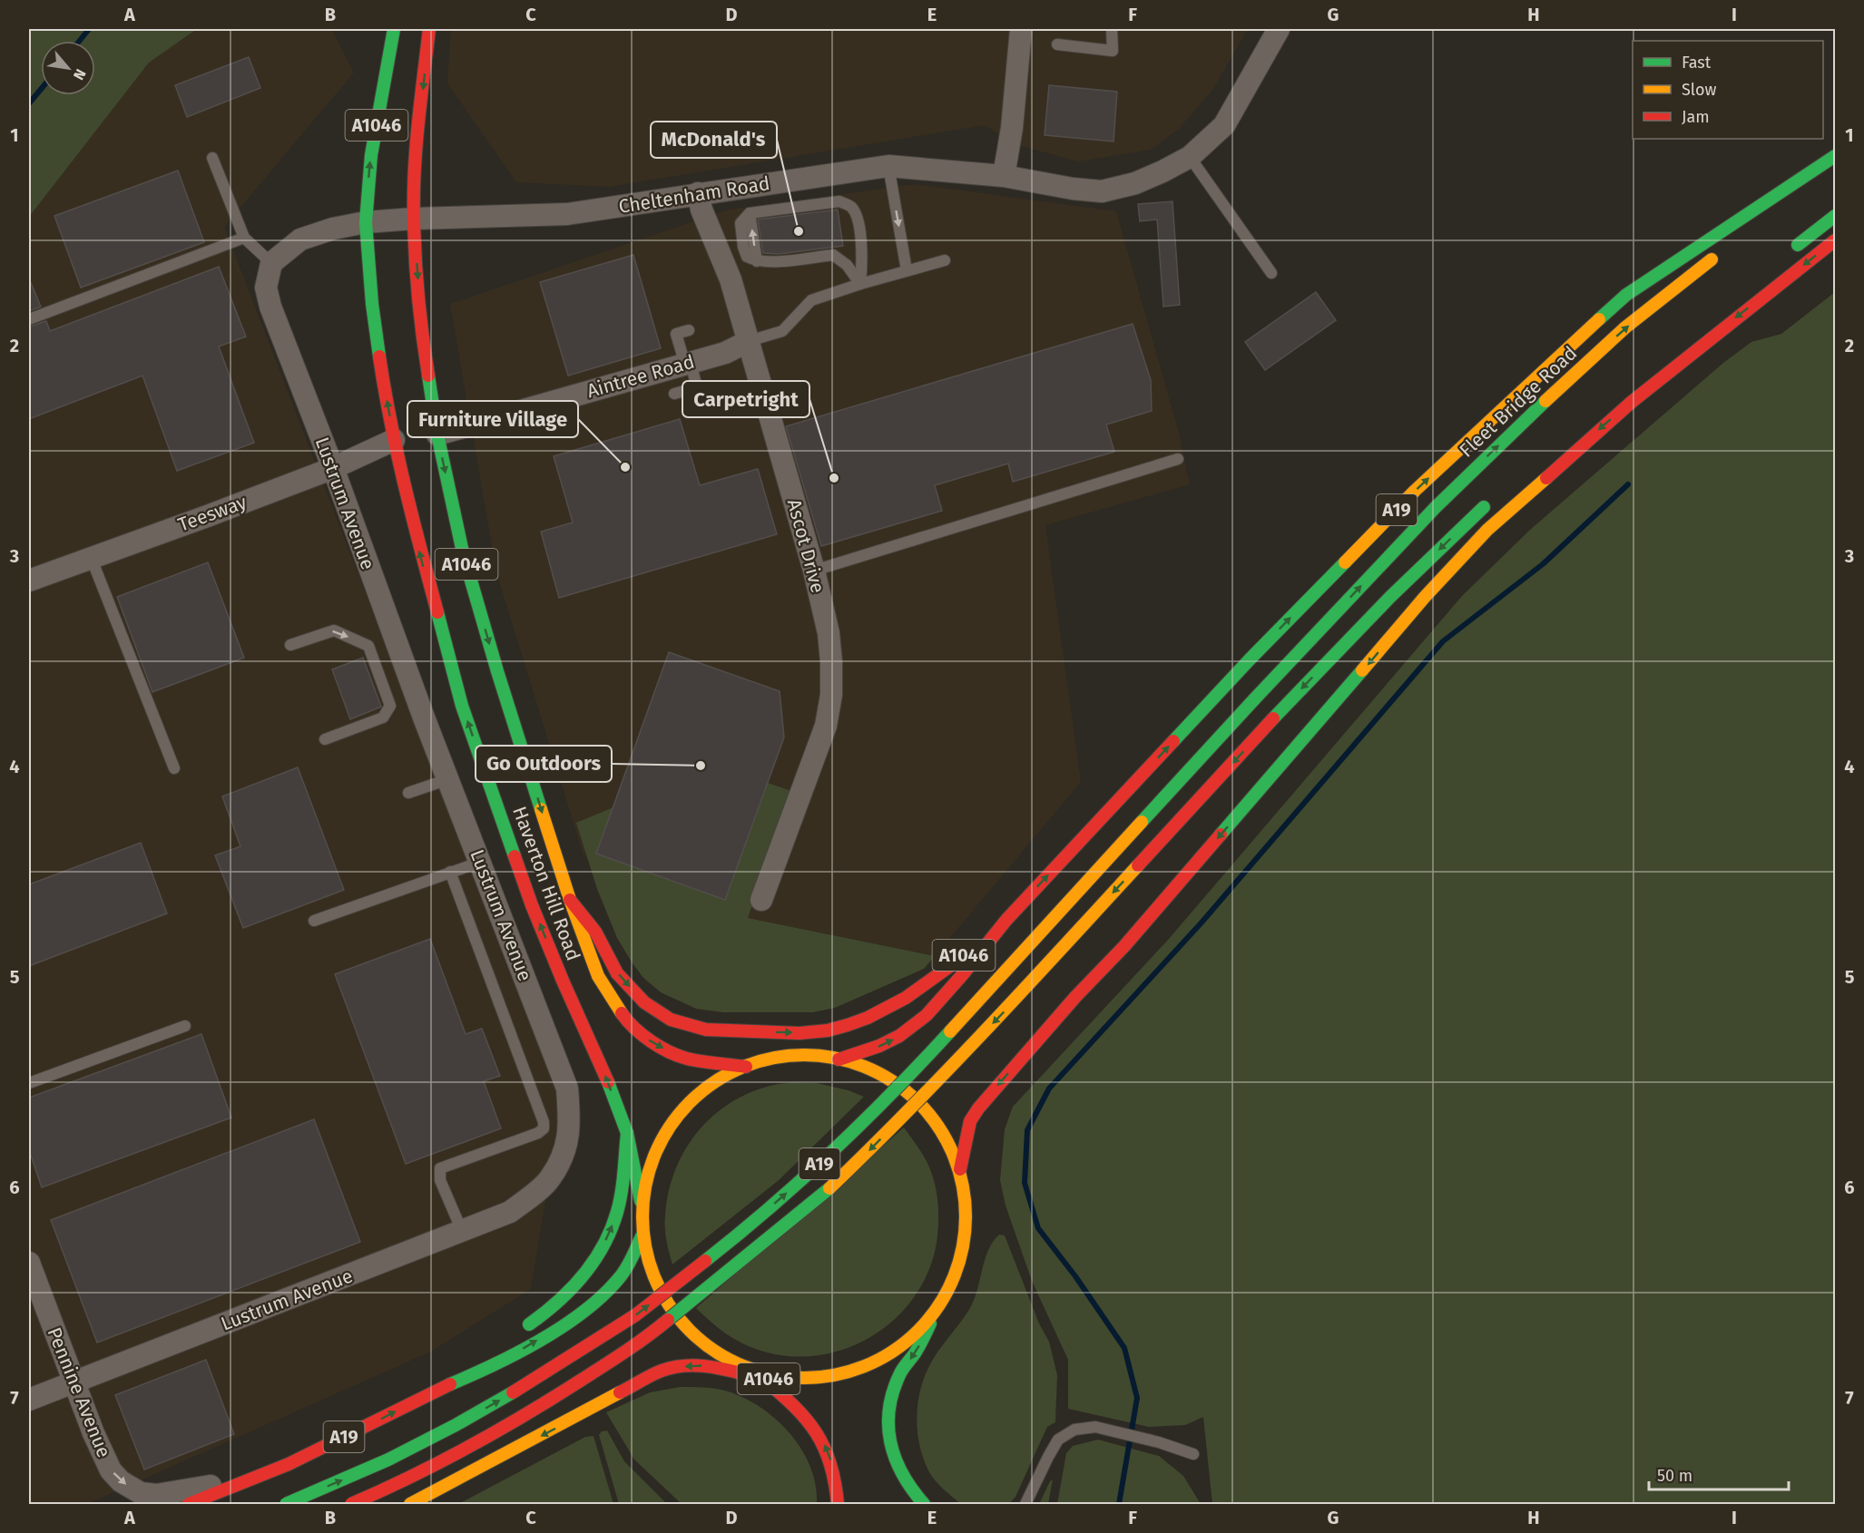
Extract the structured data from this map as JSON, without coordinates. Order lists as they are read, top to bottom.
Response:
{
  "streets": {
    "main road": [
      "A1046",
      "Fleet Bridge Road",
      "A19",
      "Haverton Hill Road"
    ],
    "street": [
      "Cheltenham Road",
      "Aintree Road",
      "Lustrum Avenue",
      "Teesway",
      "Ascot Drive",
      "Pennine Avenue"
    ]
  },
  "crossings": [
    ["A1046", "Cheltenham Road"],
    ["A1046", "A19"],
    ["A1046", "Haverton Hill Road"],
    ["Cheltenham Road", "Ascot Drive"],
    ["Cheltenham Road", "Haverton Hill Road"],
    ["Aintree Road", "Ascot Drive"],
    ["Aintree Road", "Haverton Hill Road"],
    ["Lustrum Avenue", "Teesway"],
    ["Lustrum Avenue", "Pennine Avenue"],
    ["A19", "Pennine Avenue"],
    ["Teesway", "Haverton Hill Road"]
  ],
  "one_way": ["Pennine Avenue"],
  "places": [
    "McDonald's",
    "Furniture Village",
    "Carpetright",
    "Go Outdoors"
  ],
  "legend": ["Fast", "Slow", "Jam"],
  "scale_bar": "50 m",
  "north": "bottom right",
  "grid": {
    "columns": [
      "A",
      "B",
      "C",
      "D",
      "E",
      "F",
      "G",
      "H",
      "I"
    ],
    "rows": [
      "1",
      "2",
      "3",
      "4",
      "5",
      "6",
      "7"
    ]
  }
}
